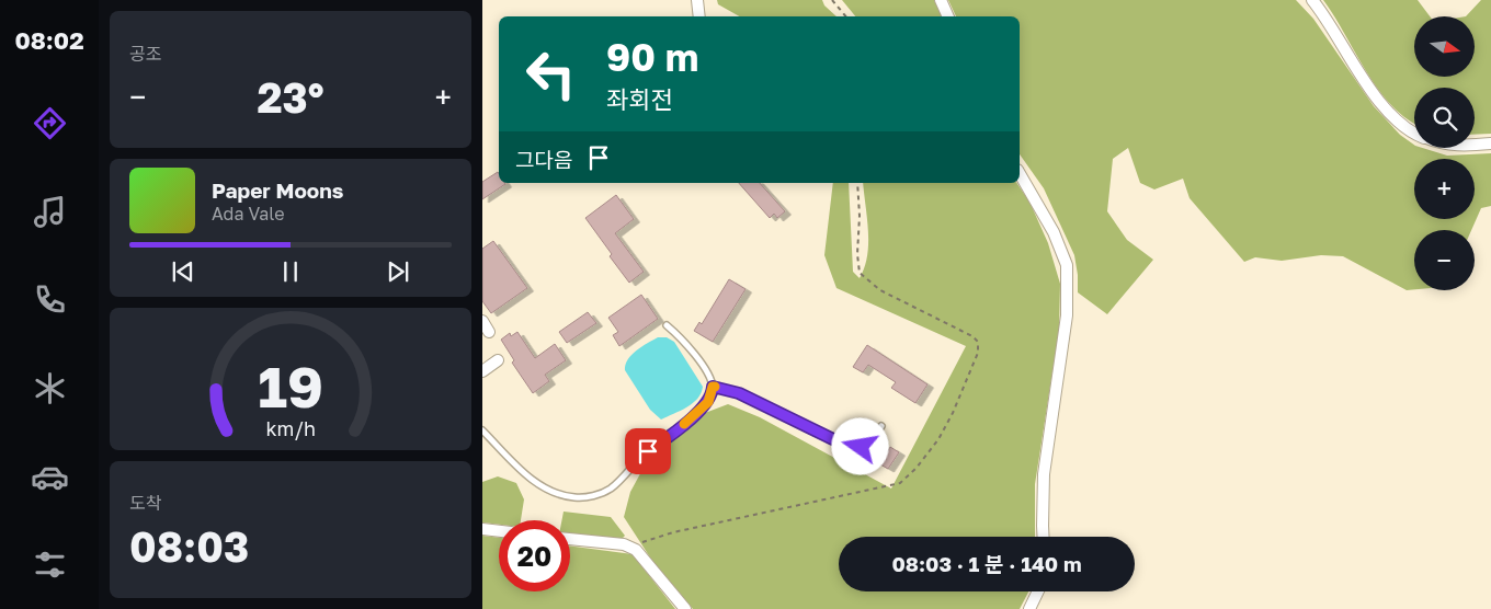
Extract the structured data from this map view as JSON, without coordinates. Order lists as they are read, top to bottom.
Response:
{
  "north": "right",
  "page": {
    "tabs": "08:02",
    "tile": [
      "공조",
      ["도착", "08:03"]
    ],
    "map_buttons": ["+", "−"],
    "turn": ["90 m", "좌회전"],
    "heat": ["−", "23°", "+"],
    "then": "그다음",
    "song": ["Paper Moons", "Ada Vale"],
    "limit": "20",
    "trip": "08:03 · 1 분 · 140 m",
    "gauge": ["19", "km/h"]
  }
}
